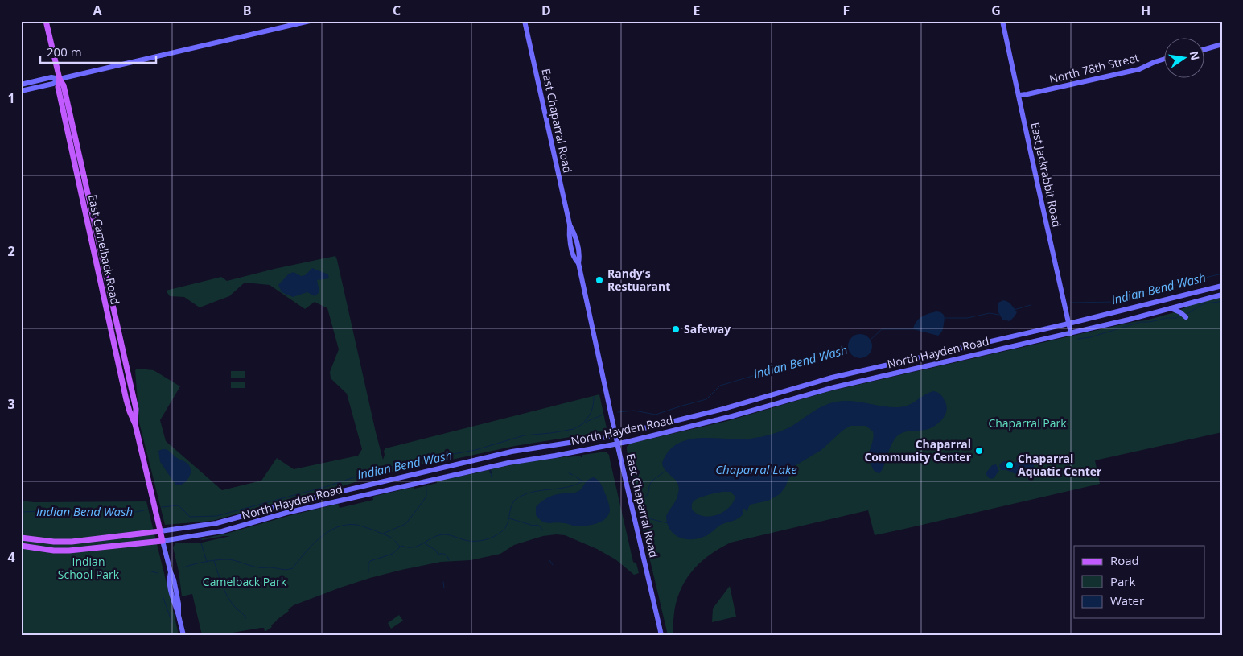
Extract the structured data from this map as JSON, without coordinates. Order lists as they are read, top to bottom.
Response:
{
  "streets": {
    "main road": [
      "North 78th Street",
      "East Chaparral Road",
      "East Jackrabbit Road",
      "East Camelback Road",
      "North Hayden Road"
    ]
  },
  "crossings": [
    ["North 78th Street", "East Jackrabbit Road"],
    ["East Chaparral Road", "North Hayden Road"],
    ["East Jackrabbit Road", "North Hayden Road"],
    ["East Camelback Road", "North Hayden Road"]
  ],
  "water": ["Indian Bend Wash", "Chaparral Lake"],
  "parks": ["Chaparral Park", "Indian School Park", "Camelback Park"],
  "places": [
    "Randy’s Restuarant",
    "Safeway",
    "Chaparral Community Center",
    "Chaparral Aquatic Center"
  ],
  "legend": ["Road", "Park", "Water"],
  "scale_bar": "200 m",
  "north": "right",
  "grid": {
    "columns": [
      "A",
      "B",
      "C",
      "D",
      "E",
      "F",
      "G",
      "H"
    ],
    "rows": [
      "1",
      "2",
      "3",
      "4"
    ]
  }
}
